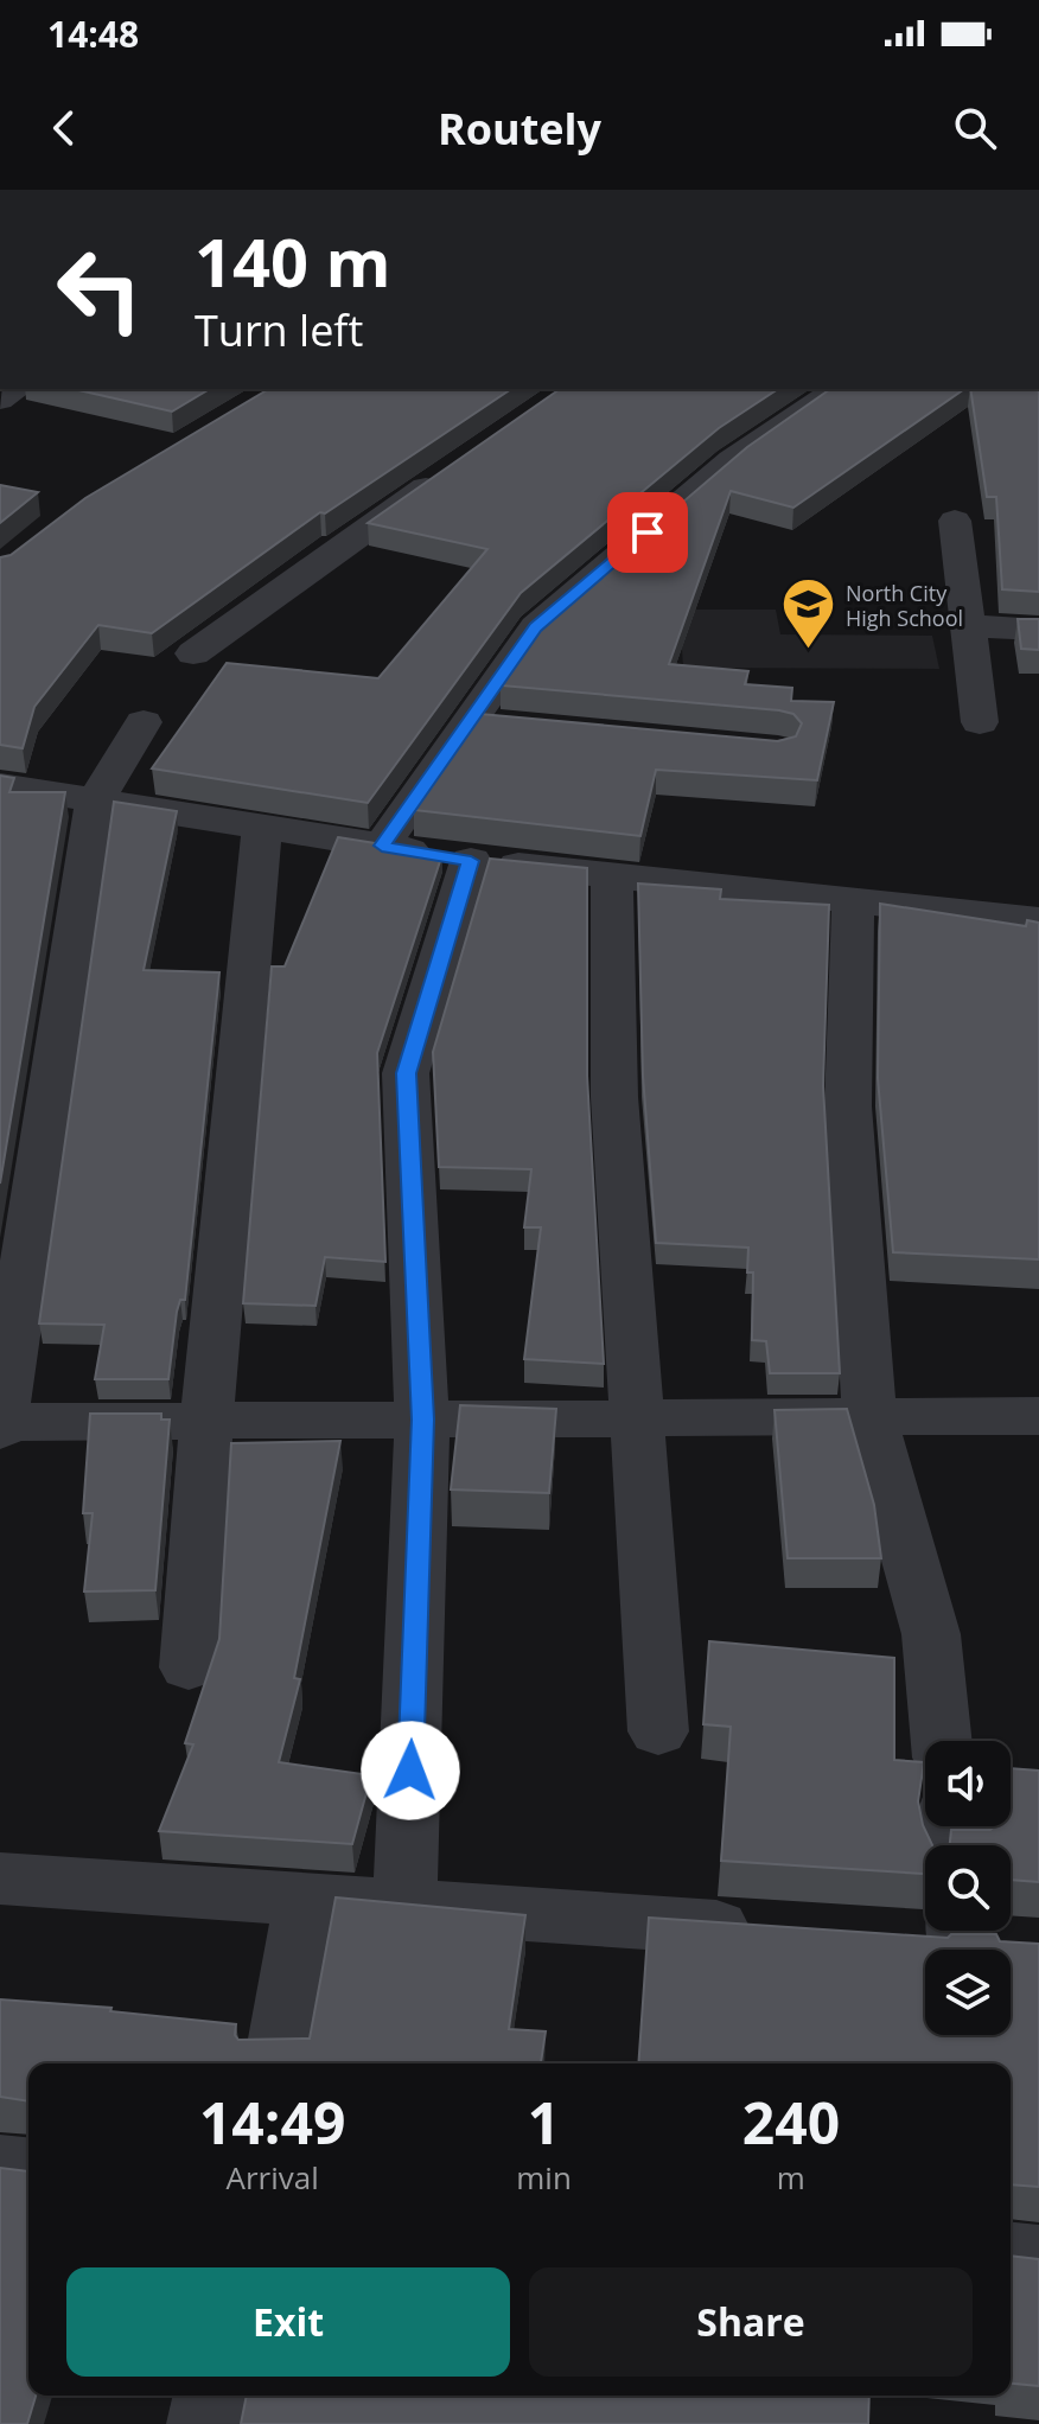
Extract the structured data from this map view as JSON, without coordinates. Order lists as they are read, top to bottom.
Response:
{
  "places": {
    "school or university": ["North City High School"]
  },
  "page": {
    "status": "14:48",
    "header": "Routely",
    "turn": ["140 m", "Turn left"],
    "eta": [
      "14:49",
      "Arrival",
      "1",
      "min",
      "240",
      "m"
    ],
    "buttons": ["Exit", "Share"]
  }
}
